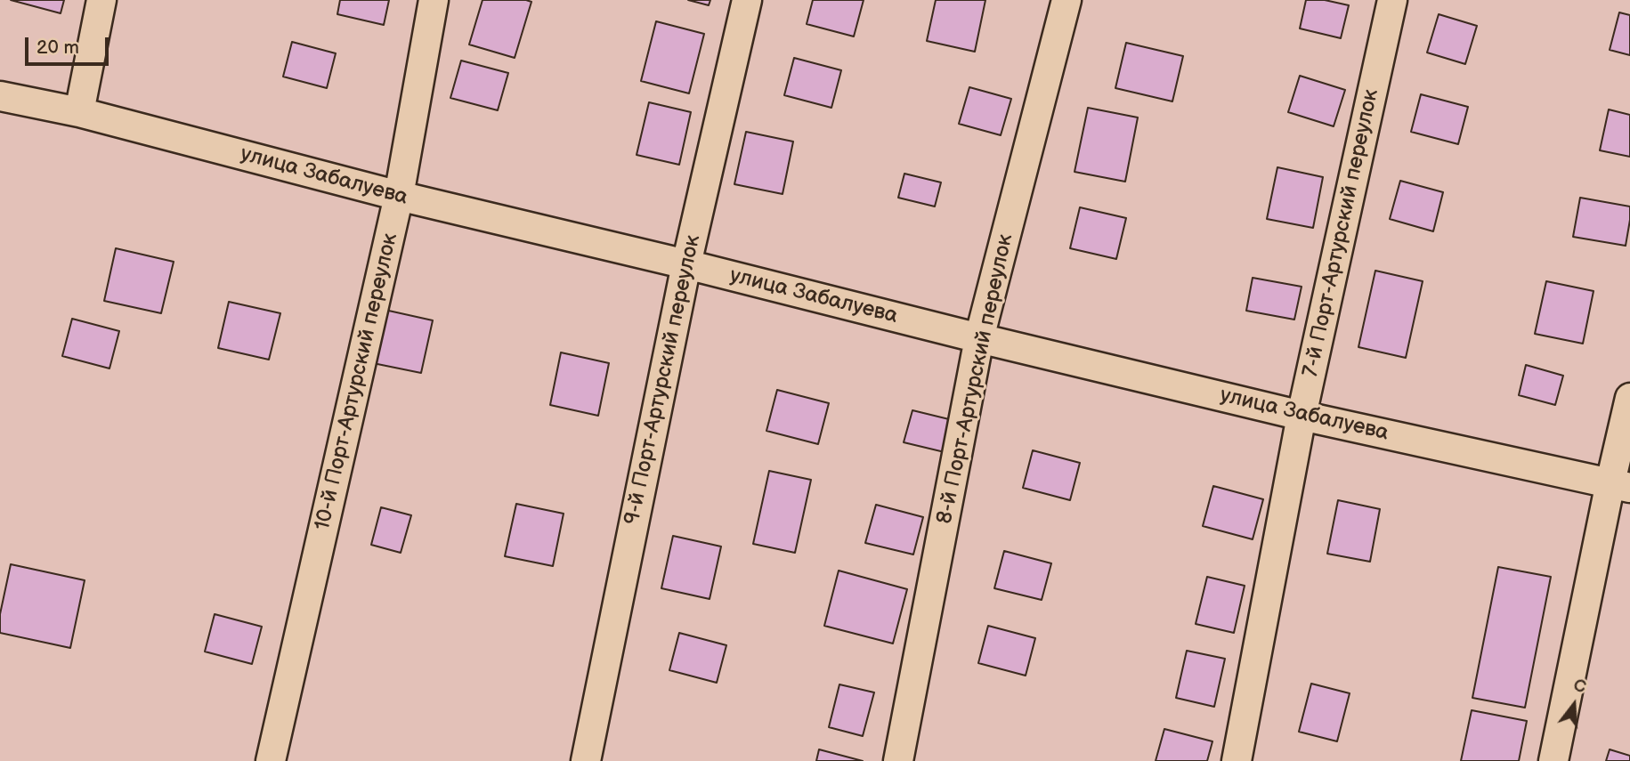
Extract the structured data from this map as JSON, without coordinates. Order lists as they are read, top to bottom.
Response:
{
  "streets": {
    "street": [
      "улица Забалуева",
      "7-й Порт-Артурский переулок",
      "8-й Порт-Артурский переулок",
      "9-й Порт-Артурский переулок",
      "10-й Порт-Артурский переулок"
    ]
  },
  "crossings": [
    ["улица Забалуева", "7-й Порт-Артурский переулок"],
    ["улица Забалуева", "8-й Порт-Артурский переулок"],
    ["улица Забалуева", "9-й Порт-Артурский переулок"],
    ["улица Забалуева", "10-й Порт-Артурский переулок"]
  ],
  "scale_bar": "20 m",
  "north": "top"
}
